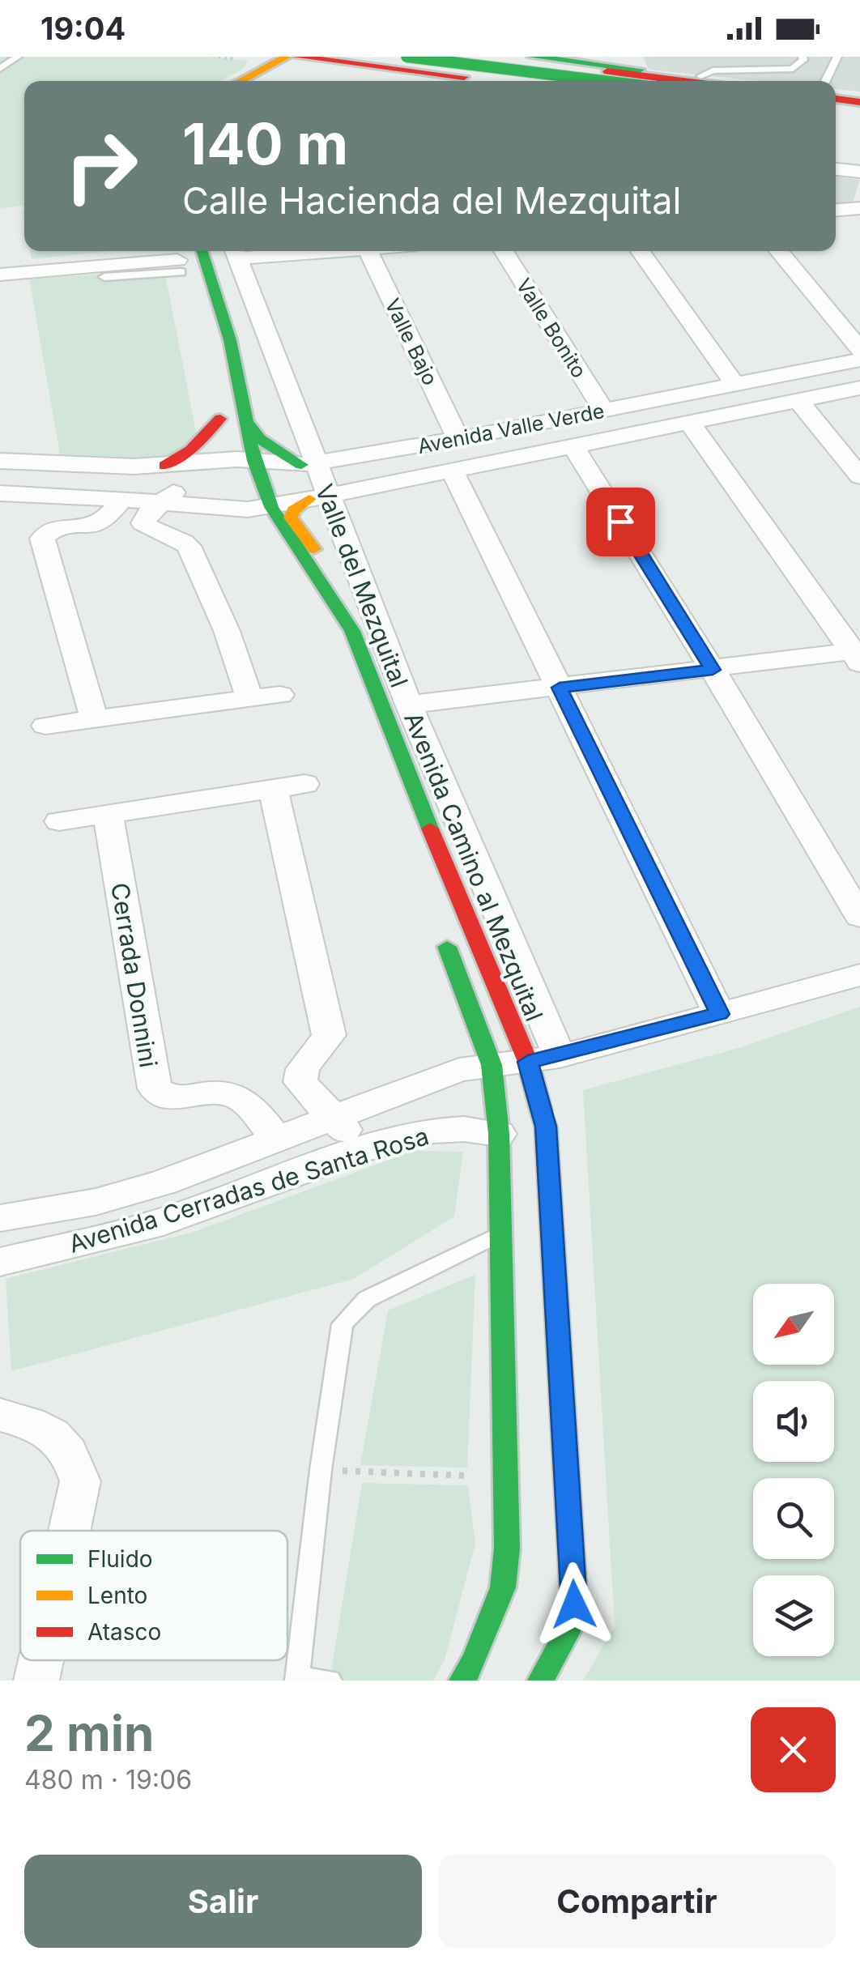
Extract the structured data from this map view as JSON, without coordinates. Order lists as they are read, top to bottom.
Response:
{
  "streets": {
    "main road": ["Avenida Camino al Mezquital"],
    "street": [
      "Valle Bonito",
      "Valle Bajo",
      "Avenida Valle Verde",
      "Valle del Mezquital",
      "Cerrada Donnini",
      "Avenida Cerradas de Santa Rosa"
    ]
  },
  "crossings": [
    ["Valle Bonito", "Avenida Valle Verde"],
    ["Valle Bajo", "Avenida Valle Verde"],
    ["Avenida Valle Verde", "Valle del Mezquital"],
    ["Avenida Valle Verde", "Avenida Camino al Mezquital"],
    ["Valle del Mezquital", "Avenida Camino al Mezquital"],
    ["Valle del Mezquital", "Avenida Cerradas de Santa Rosa"],
    ["Avenida Camino al Mezquital", "Avenida Cerradas de Santa Rosa"],
    ["Cerrada Donnini", "Avenida Cerradas de Santa Rosa"]
  ],
  "legend": ["Fluido", "Lento", "Atasco"],
  "north": "bottom left",
  "page": {
    "status": "19:04",
    "turn": ["140 m", "Calle Hacienda del Mezquital"],
    "heading": ["2 min", "480 m · 19:06"],
    "buttons": ["Salir", "Compartir"]
  }
}
